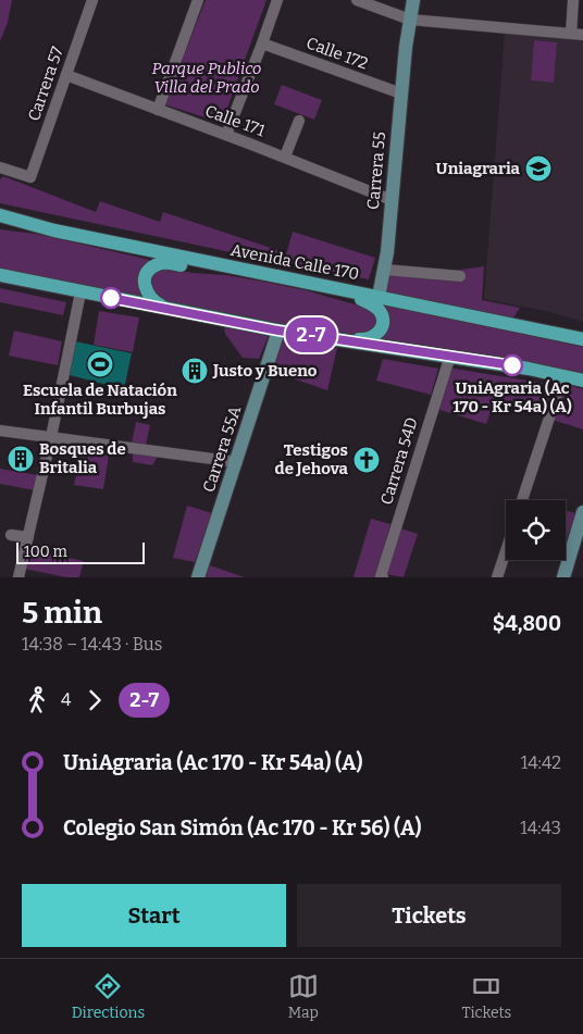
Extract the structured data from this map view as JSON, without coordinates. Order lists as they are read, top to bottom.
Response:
{
  "streets": {
    "main road": ["Avenida Calle 170"],
    "street": [
      "Calle 172",
      "Carrera 57",
      "Calle 171",
      "Carrera 55",
      "Carrera 55A",
      "Carrera 54D"
    ]
  },
  "crossings": [
    ["Calle 172", "Carrera 55"],
    ["Carrera 57", "Calle 171"],
    ["Calle 171", "Carrera 55"],
    ["Carrera 55", "Avenida Calle 170"]
  ],
  "parks": ["Parque Publico Villa del Prado"],
  "places": {
    "school or university": ["Uniagraria"],
    "sports": ["Escuela de Natación Infantil Burbujas"],
    "other": ["UniAgraria (Ac 170 - Kr 54a) (A)"],
    "building": ["Justo y Bueno", "Bosques de Britalia"],
    "church": ["Testigos de Jehova"]
  },
  "lines": ["bus line 2-7"],
  "scale_bar": "100 m",
  "page": {
    "on_map": "2-7",
    "scale": "100 m",
    "heading": ["5 min", "14:38 – 14:43 · Bus", "$4,800"],
    "legs": ["4", "2-7"],
    "list": [
      {
        "name": "UniAgraria (Ac 170 - Kr 54a) (A)",
        "value": "14:42"
      },
      {
        "name": "Colegio San Simón (Ac 170 - Kr 56) (A)",
        "value": "14:43"
      }
    ],
    "buttons": ["Start", "Tickets"],
    "tabs": ["Directions", "Map", "Tickets"]
  }
}
